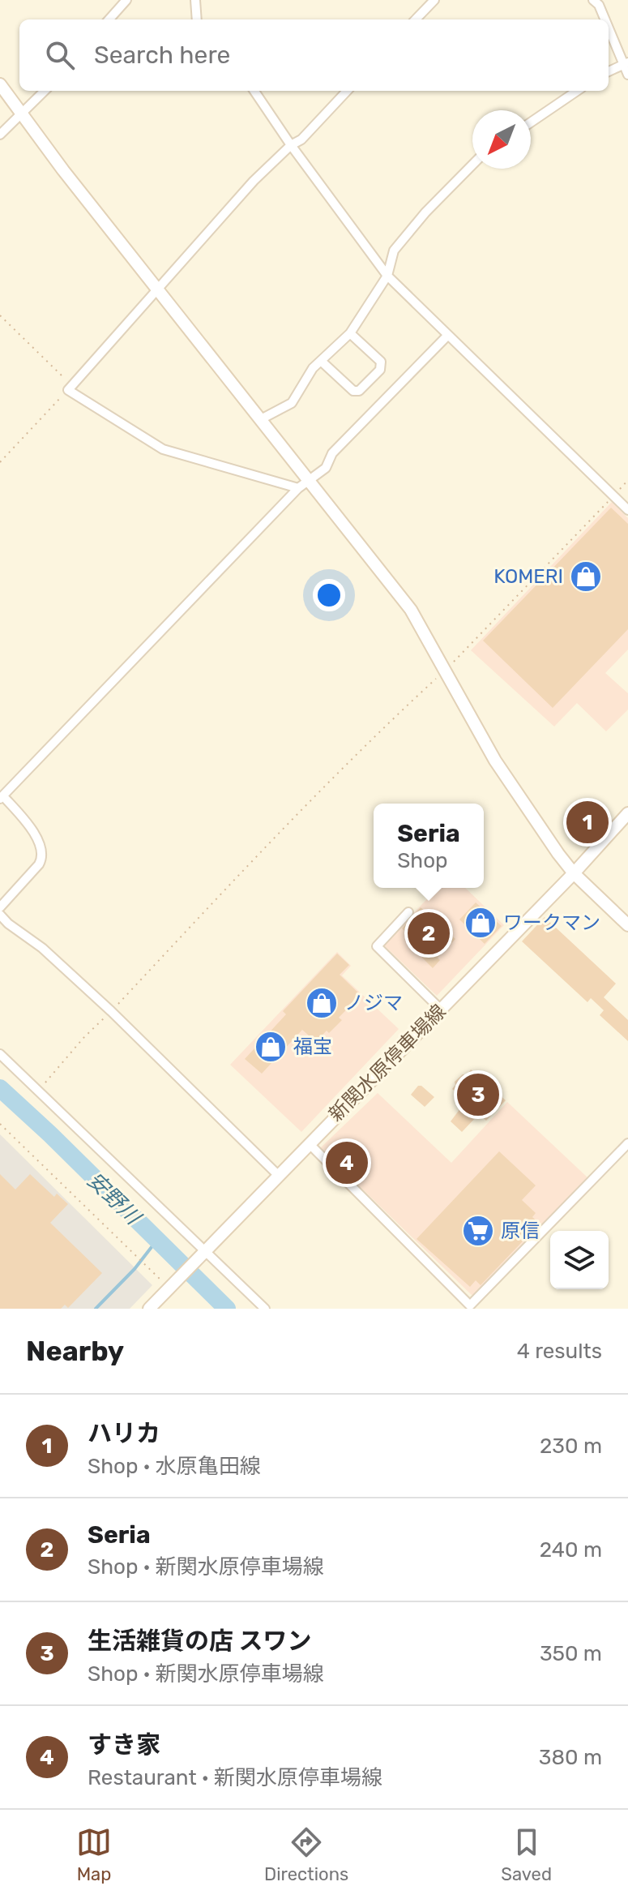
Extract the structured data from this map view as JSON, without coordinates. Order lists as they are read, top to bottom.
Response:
{
  "streets": {
    "street": ["新関水原停車場線"]
  },
  "water": ["安野川"],
  "places": {
    "shop": [
      "KOMERI",
      "ワークマン",
      "ノジマ",
      "福宝"
    ],
    "supermarket": ["原信"]
  },
  "north": "bottom left",
  "page": {
    "search": "Search here",
    "pins": [
      "1",
      "2",
      "3",
      "4"
    ],
    "popup": ["Seria", "Shop"],
    "heading": ["Nearby", "4 results"],
    "list": [
      {
        "mark": "1",
        "name": "ハリカ",
        "note": "Shop · 水原亀田線",
        "value": "230 m"
      },
      {
        "mark": "2",
        "name": "Seria",
        "note": "Shop · 新関水原停車場線",
        "value": "240 m"
      },
      {
        "mark": "3",
        "name": "生活雑貨の店 スワン",
        "note": "Shop · 新関水原停車場線",
        "value": "350 m"
      },
      {
        "mark": "4",
        "name": "すき家",
        "note": "Restaurant · 新関水原停車場線",
        "value": "380 m"
      }
    ],
    "nav": ["Map", "Directions", "Saved"]
  }
}
